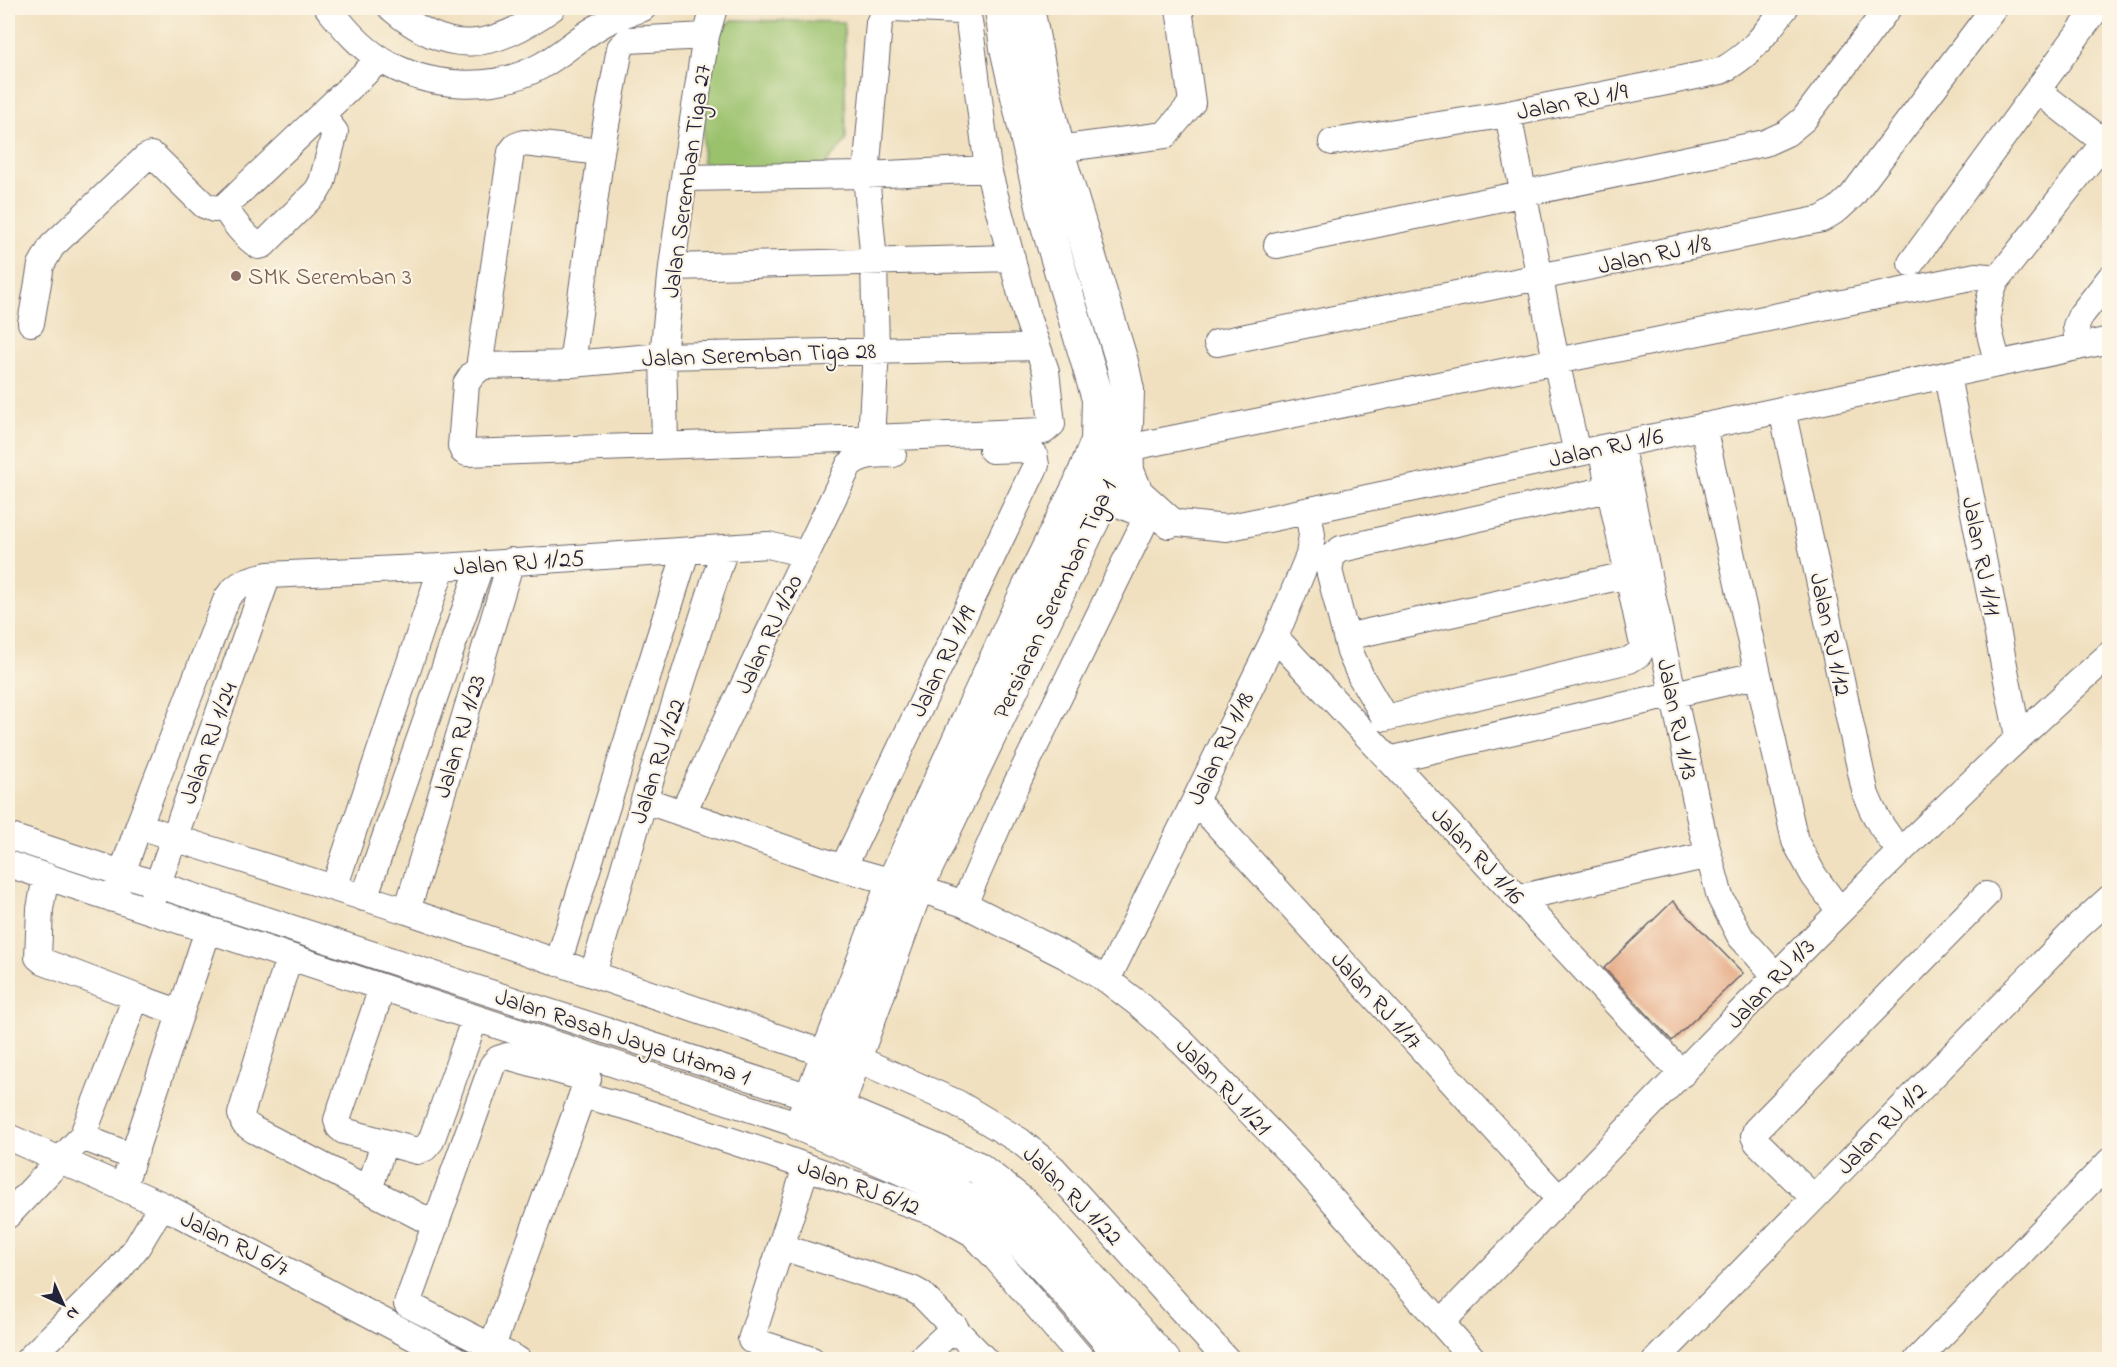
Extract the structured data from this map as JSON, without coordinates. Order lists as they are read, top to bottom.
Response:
{
  "streets": {
    "main road": ["Persiaran Seremban Tiga 1", "Jalan Rasah Jaya Utama 1"],
    "street": [
      "Jalan RJ 1/9",
      "Jalan Seremban Tiga 27",
      "Jalan RJ 1/8",
      "Jalan Seremban Tiga 28",
      "Jalan RJ 1/6",
      "Jalan RJ 1/11",
      "Jalan RJ 1/25",
      "Jalan RJ 1/20",
      "Jalan RJ 1/12",
      "Jalan RJ 1/19",
      "Jalan RJ 1/13",
      "Jalan RJ 1/23",
      "Jalan RJ 1/24",
      "Jalan RJ 1/18",
      "Jalan RJ 1/22",
      "Jalan RJ 1/16",
      "Jalan RJ 1/3",
      "Jalan RJ 1/17",
      "Jalan RJ 1/21",
      "Jalan RJ 1/2",
      "Jalan RJ 6/12",
      "Jalan RJ 6/7"
    ]
  },
  "crossings": [
    ["Jalan Seremban Tiga 27", "Jalan Seremban Tiga 28"],
    ["Jalan RJ 1/6", "Jalan RJ 1/11"],
    ["Jalan RJ 1/6", "Persiaran Seremban Tiga 1"],
    ["Jalan RJ 1/6", "Jalan RJ 1/12"],
    ["Jalan RJ 1/6", "Jalan RJ 1/13"],
    ["Jalan RJ 1/6", "Jalan RJ 1/18"],
    ["Jalan RJ 1/11", "Jalan RJ 1/3"],
    ["Jalan RJ 1/25", "Jalan RJ 1/20"],
    ["Jalan RJ 1/25", "Jalan RJ 1/23"],
    ["Jalan RJ 1/25", "Jalan RJ 1/24"],
    ["Jalan RJ 1/25", "Jalan RJ 1/22"],
    ["Persiaran Seremban Tiga 1", "Jalan RJ 1/22"],
    ["Persiaran Seremban Tiga 1", "Jalan Rasah Jaya Utama 1"],
    ["Persiaran Seremban Tiga 1", "Jalan RJ 1/21"],
    ["Jalan RJ 1/20", "Jalan RJ 1/19"],
    ["Jalan RJ 1/20", "Jalan RJ 1/21"],
    ["Jalan RJ 1/12", "Jalan RJ 1/3"],
    ["Jalan RJ 1/19", "Jalan RJ 1/21"],
    ["Jalan RJ 1/13", "Jalan RJ 1/3"],
    ["Jalan RJ 1/23", "Jalan RJ 1/22"],
    ["Jalan RJ 1/24", "Jalan RJ 1/22"],
    ["Jalan RJ 1/24", "Jalan Rasah Jaya Utama 1"],
    ["Jalan RJ 1/18", "Jalan RJ 1/16"],
    ["Jalan RJ 1/18", "Jalan RJ 1/17"],
    ["Jalan RJ 1/18", "Jalan RJ 1/21"],
    ["Jalan RJ 1/22", "Jalan RJ 1/21"],
    ["Jalan RJ 1/16", "Jalan RJ 1/3"],
    ["Jalan RJ 1/3", "Jalan RJ 1/17"],
    ["Jalan RJ 1/3", "Jalan RJ 1/21"],
    ["Jalan Rasah Jaya Utama 1", "Jalan RJ 6/12"]
  ],
  "places": ["SMK Seremban 3"],
  "north": "bottom right"
}
